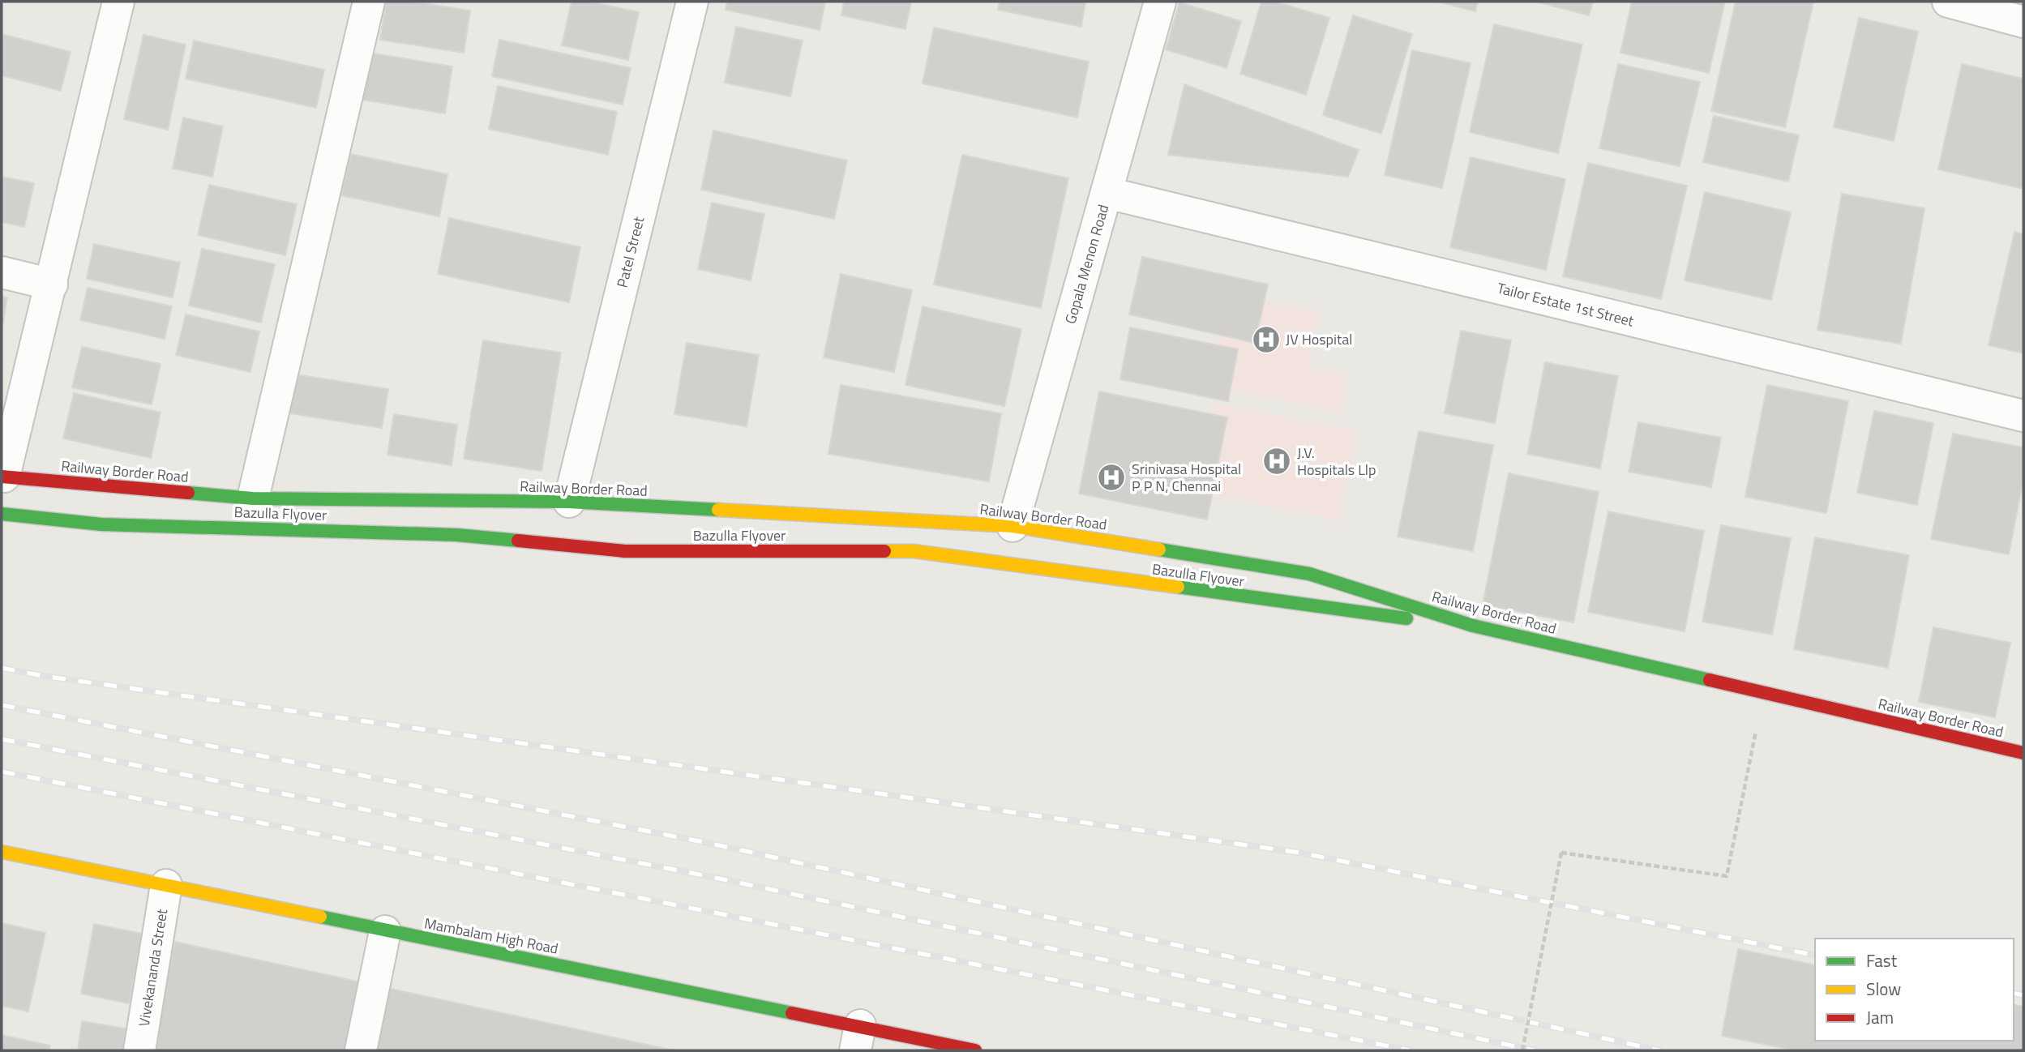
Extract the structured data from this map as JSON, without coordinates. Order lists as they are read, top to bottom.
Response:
{
  "streets": {
    "street": [
      "Patel Street",
      "Gopala Menon Road",
      "Tailor Estate 1st Street",
      "Railway Border Road",
      "Bazulla Flyover",
      "Mambalam High Road",
      "Vivekananda Street"
    ]
  },
  "crossings": [
    ["Patel Street", "Railway Border Road"],
    ["Gopala Menon Road", "Tailor Estate 1st Street"],
    ["Gopala Menon Road", "Railway Border Road"],
    ["Railway Border Road", "Bazulla Flyover"],
    ["Mambalam High Road", "Vivekananda Street"]
  ],
  "places": {
    "hospital": ["JV Hospital", "J.V. Hospitals Llp", "Srinivasa Hospital P P N, Chennai"]
  },
  "legend": ["Fast", "Slow", "Jam"]
}
